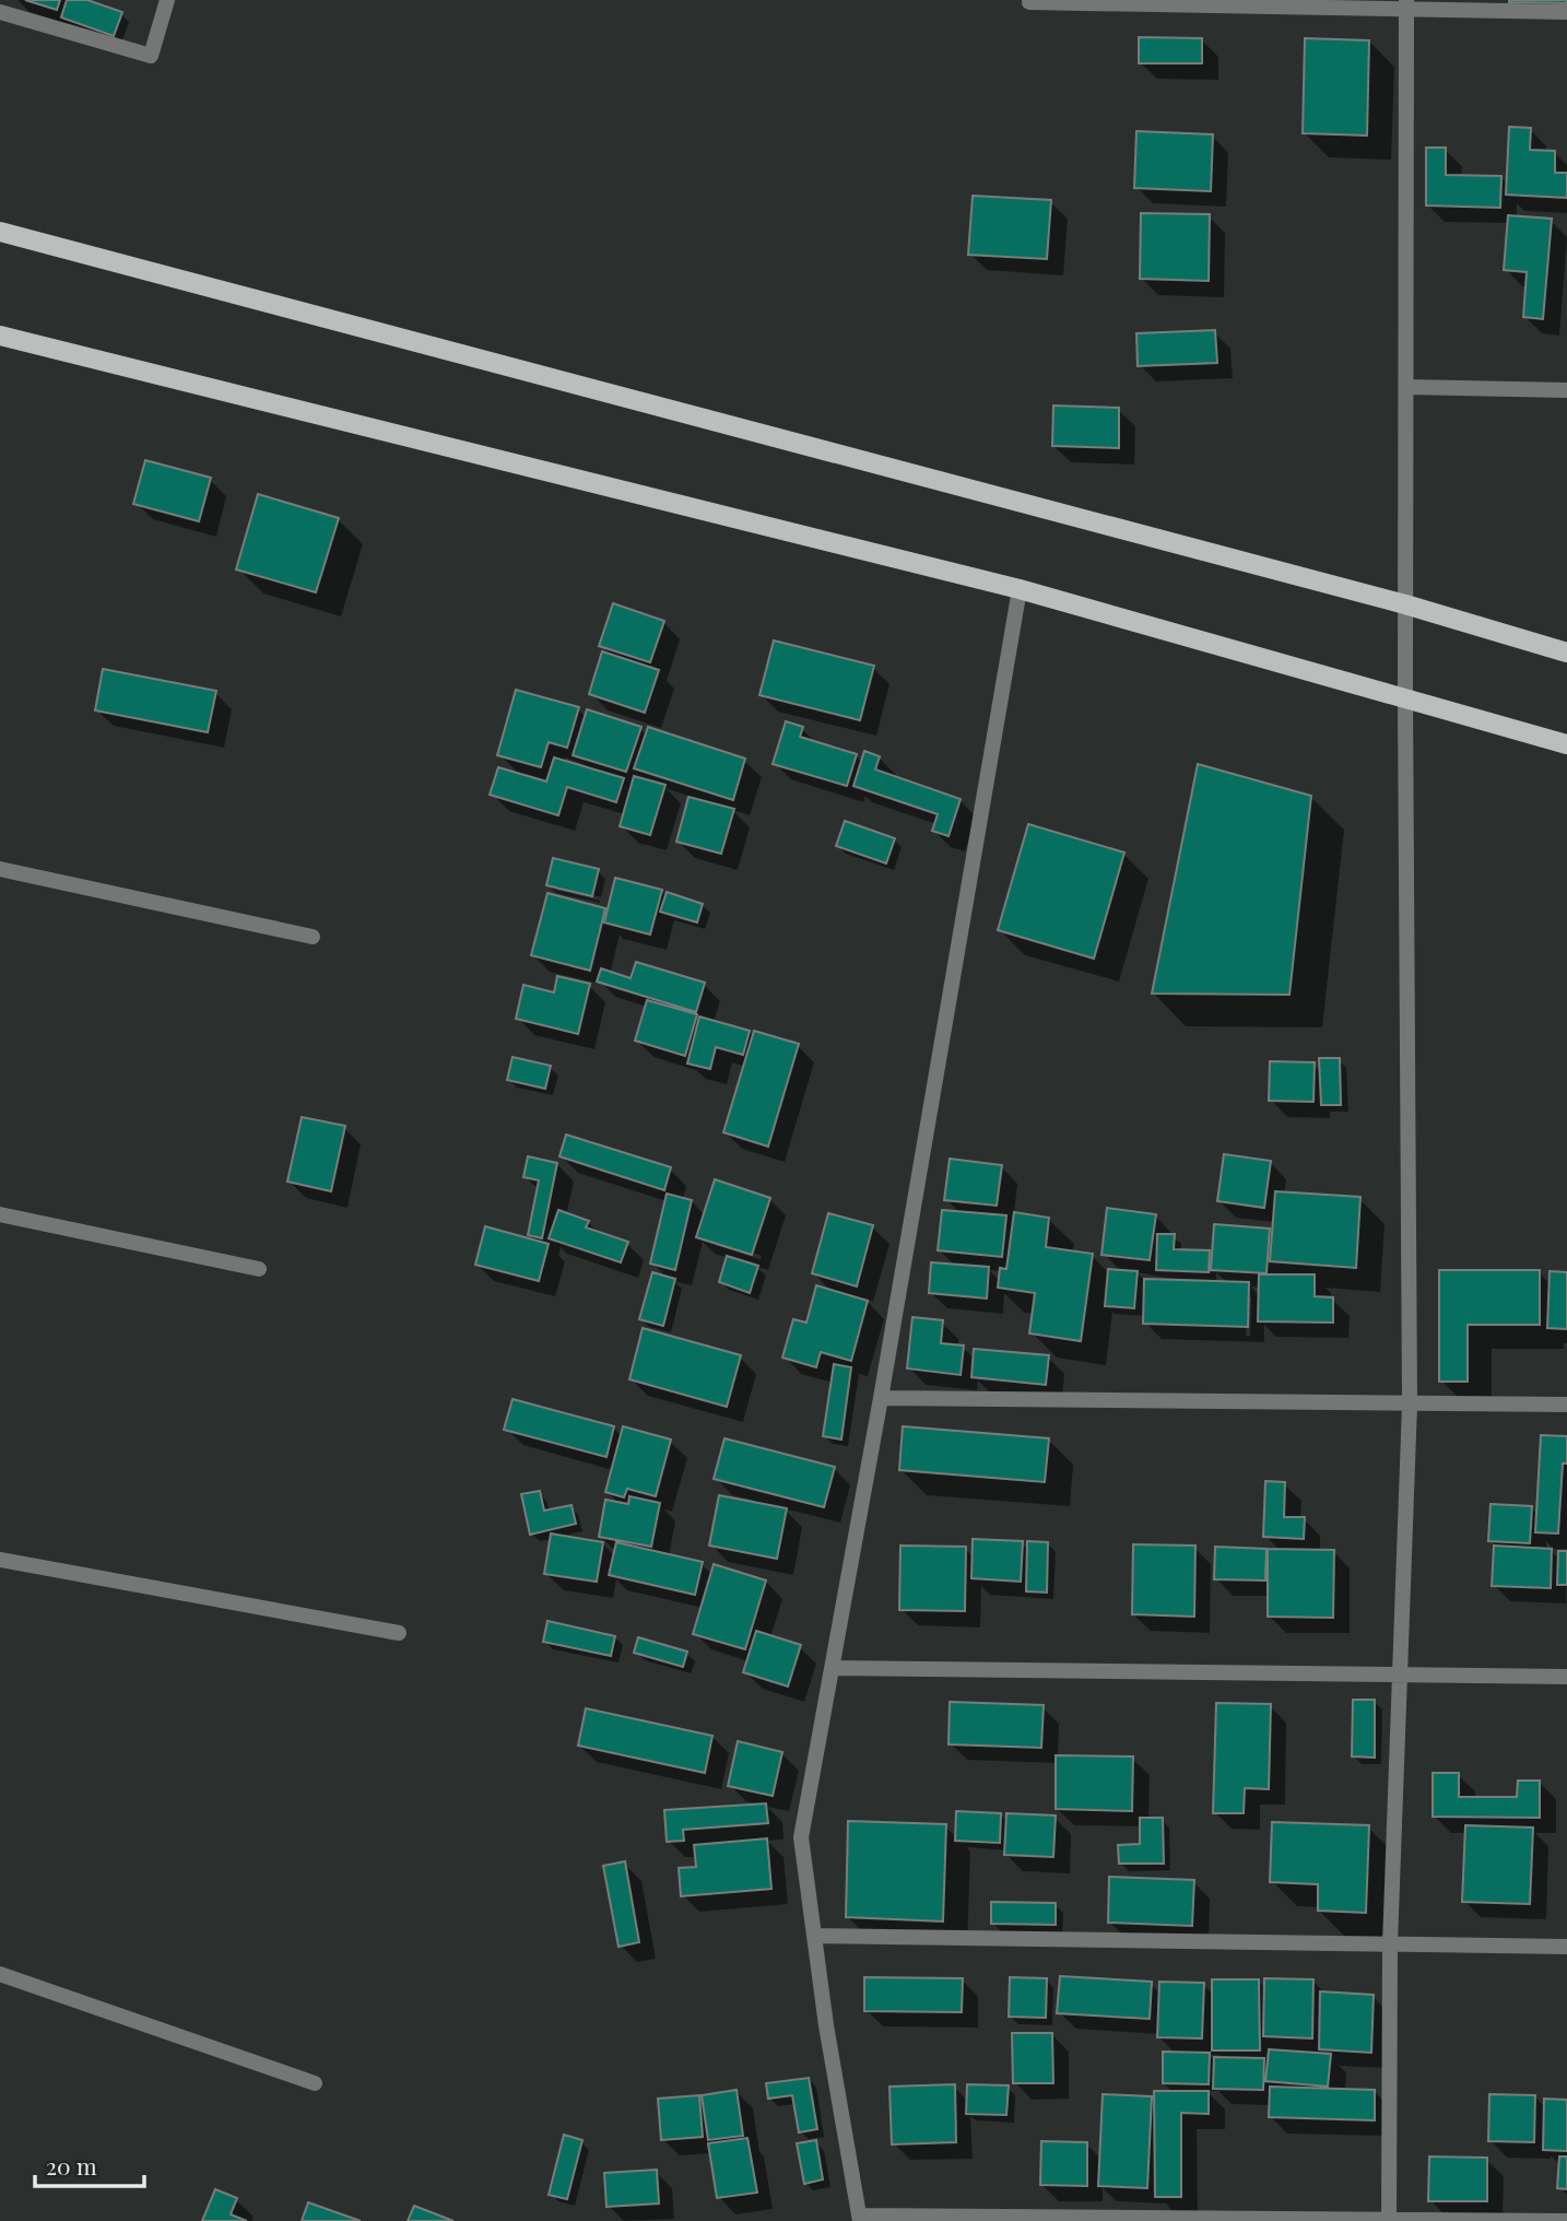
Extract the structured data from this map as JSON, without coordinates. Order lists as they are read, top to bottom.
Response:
{
  "scale_bar": "20 m"
}
